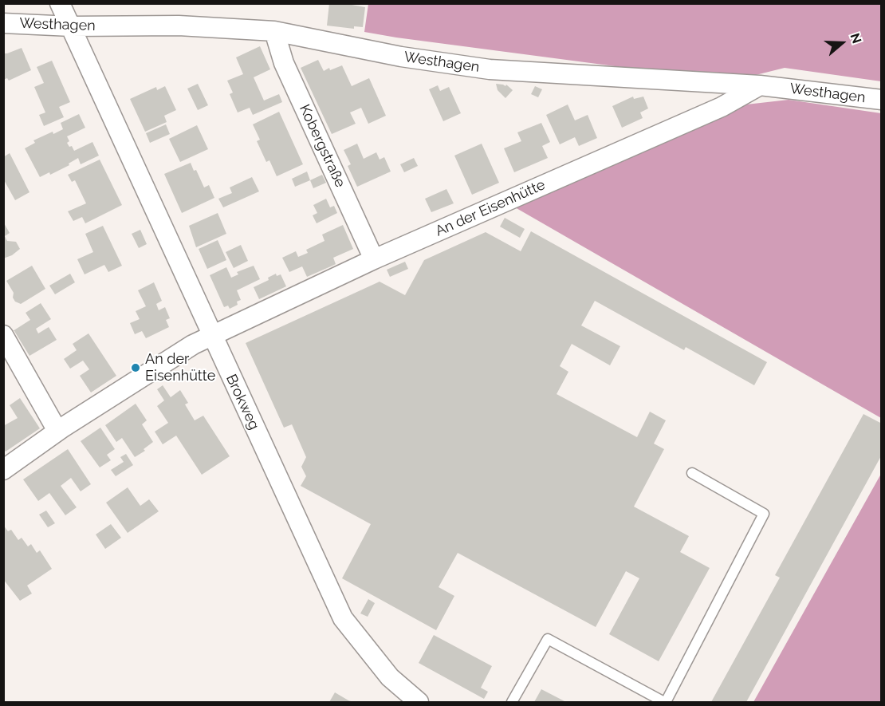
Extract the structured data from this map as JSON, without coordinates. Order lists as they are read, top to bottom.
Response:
{
  "streets": {
    "street": [
      "Westhagen",
      "Kobergstraße",
      "An der Eisenhütte",
      "Brokweg"
    ]
  },
  "crossings": [
    ["Westhagen", "Kobergstraße"],
    ["Westhagen", "An der Eisenhütte"],
    ["Westhagen", "Brokweg"],
    ["Kobergstraße", "An der Eisenhütte"],
    ["An der Eisenhütte", "Brokweg"]
  ],
  "places": ["An der Eisenhütte"],
  "north": "right"
}
